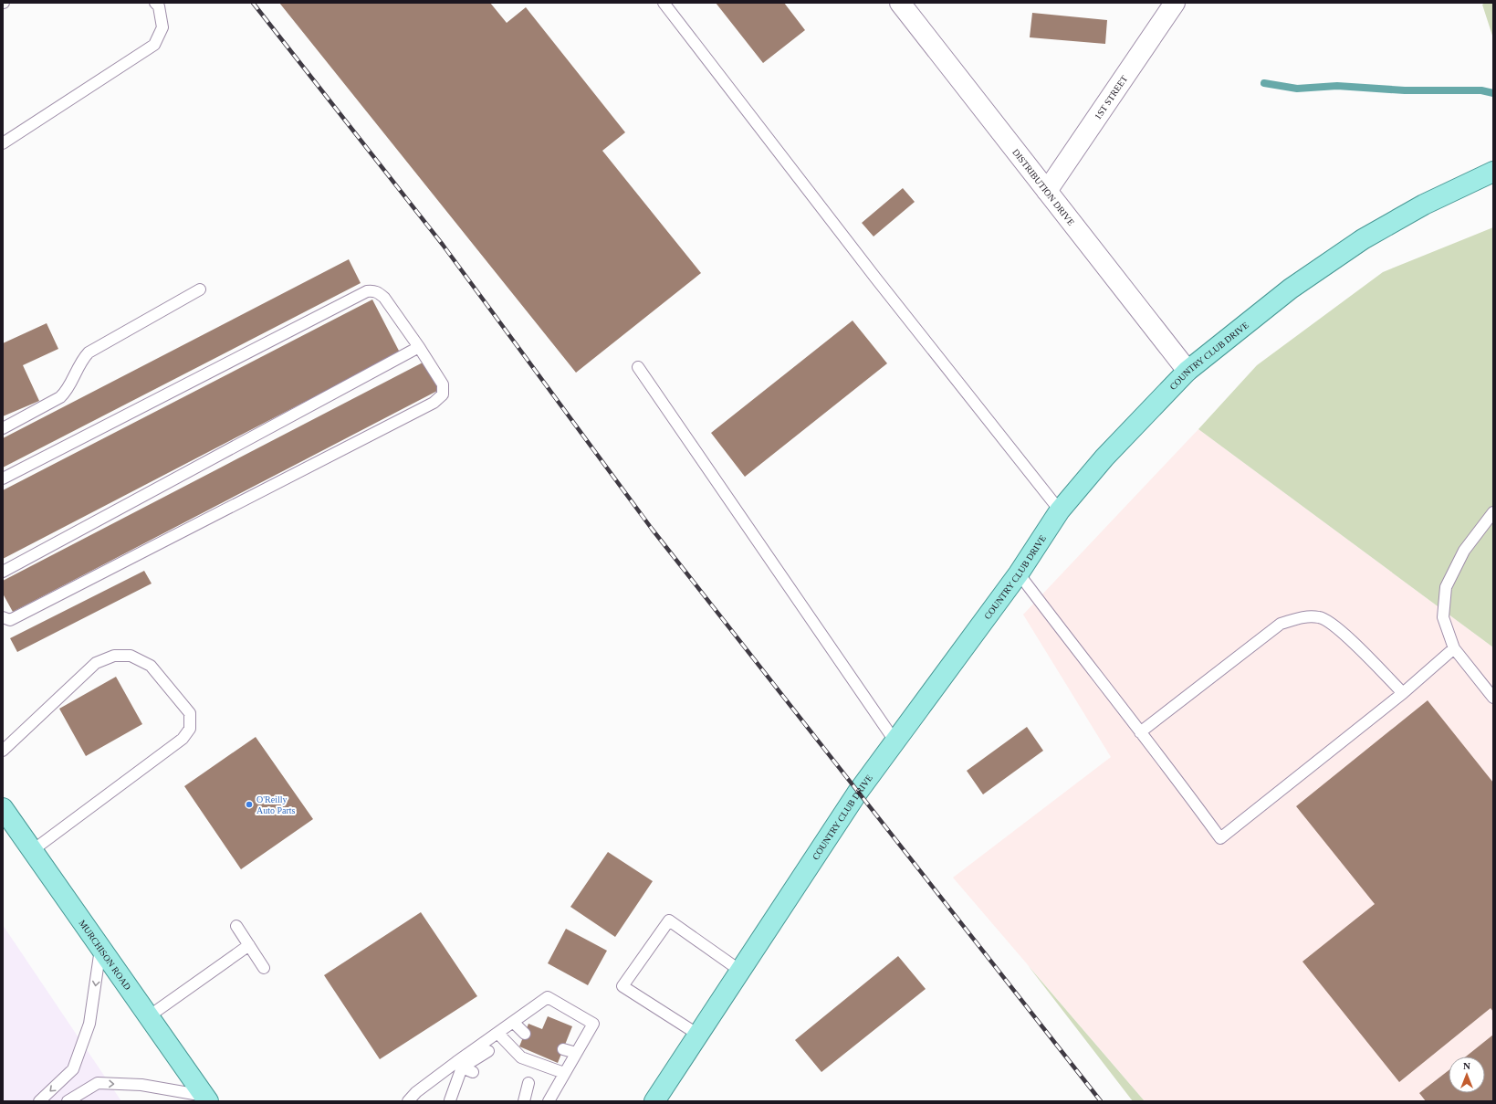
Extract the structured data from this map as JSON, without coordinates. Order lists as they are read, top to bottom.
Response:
{
  "streets": {
    "main road": ["COUNTRY CLUB DRIVE", "MURCHISON ROAD"],
    "street": ["1ST STREET", "DISTRIBUTION DRIVE"]
  },
  "crossings": [
    ["1ST STREET", "DISTRIBUTION DRIVE"],
    ["DISTRIBUTION DRIVE", "COUNTRY CLUB DRIVE"]
  ],
  "places": ["O'Reilly Auto Parts"],
  "north": "top"
}
